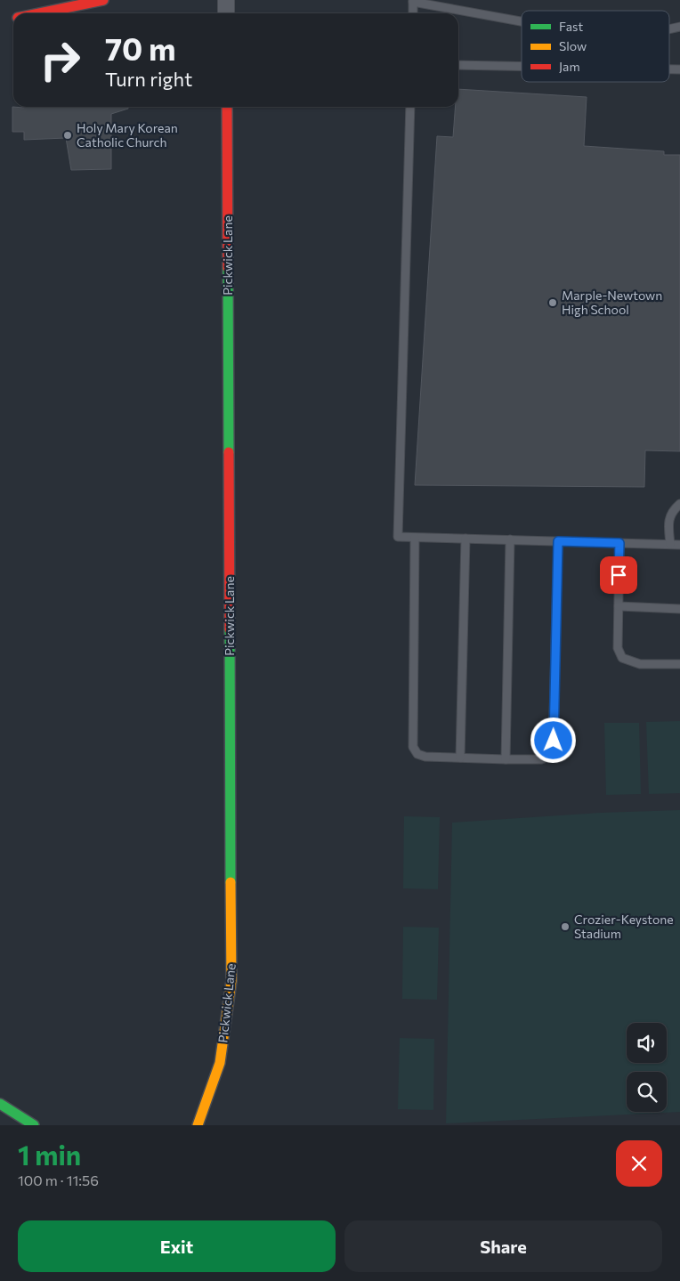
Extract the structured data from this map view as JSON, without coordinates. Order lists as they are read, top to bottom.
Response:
{
  "streets": {
    "street": ["Pickwick Lane"]
  },
  "places": ["Holy Mary Korean Catholic Church", "Marple-Newtown High School", "Crozier-Keystone Stadium"],
  "legend": ["Fast", "Slow", "Jam"],
  "page": {
    "turn": ["70 m", "Turn right"],
    "heading": ["1 min", "100 m · 11:56"],
    "buttons": ["Exit", "Share"]
  }
}
